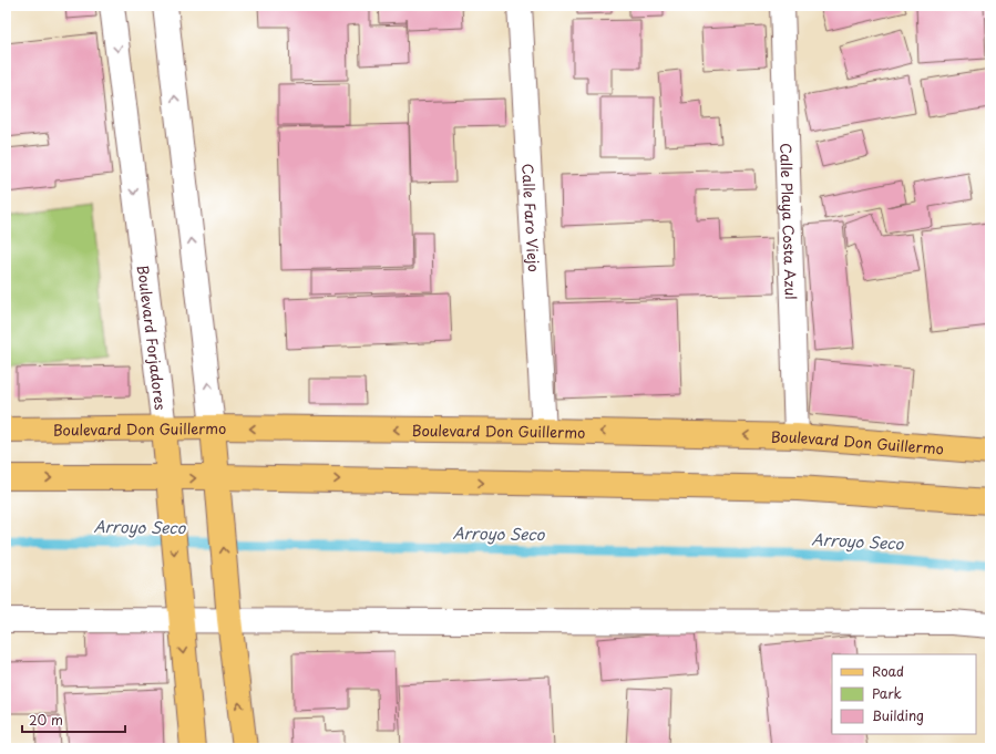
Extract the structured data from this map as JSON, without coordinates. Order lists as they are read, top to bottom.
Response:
{
  "streets": {
    "main road": ["Boulevard Forjadores", "Boulevard Don Guillermo"],
    "street": ["Calle Faro Viejo", "Calle Playa Costa Azul"]
  },
  "crossings": [
    ["Calle Faro Viejo", "Boulevard Don Guillermo"],
    ["Calle Playa Costa Azul", "Boulevard Don Guillermo"],
    ["Boulevard Forjadores", "Boulevard Don Guillermo"]
  ],
  "water": ["Arroyo Seco"],
  "legend": ["Road", "Park", "Building"],
  "scale_bar": "20 m"
}
